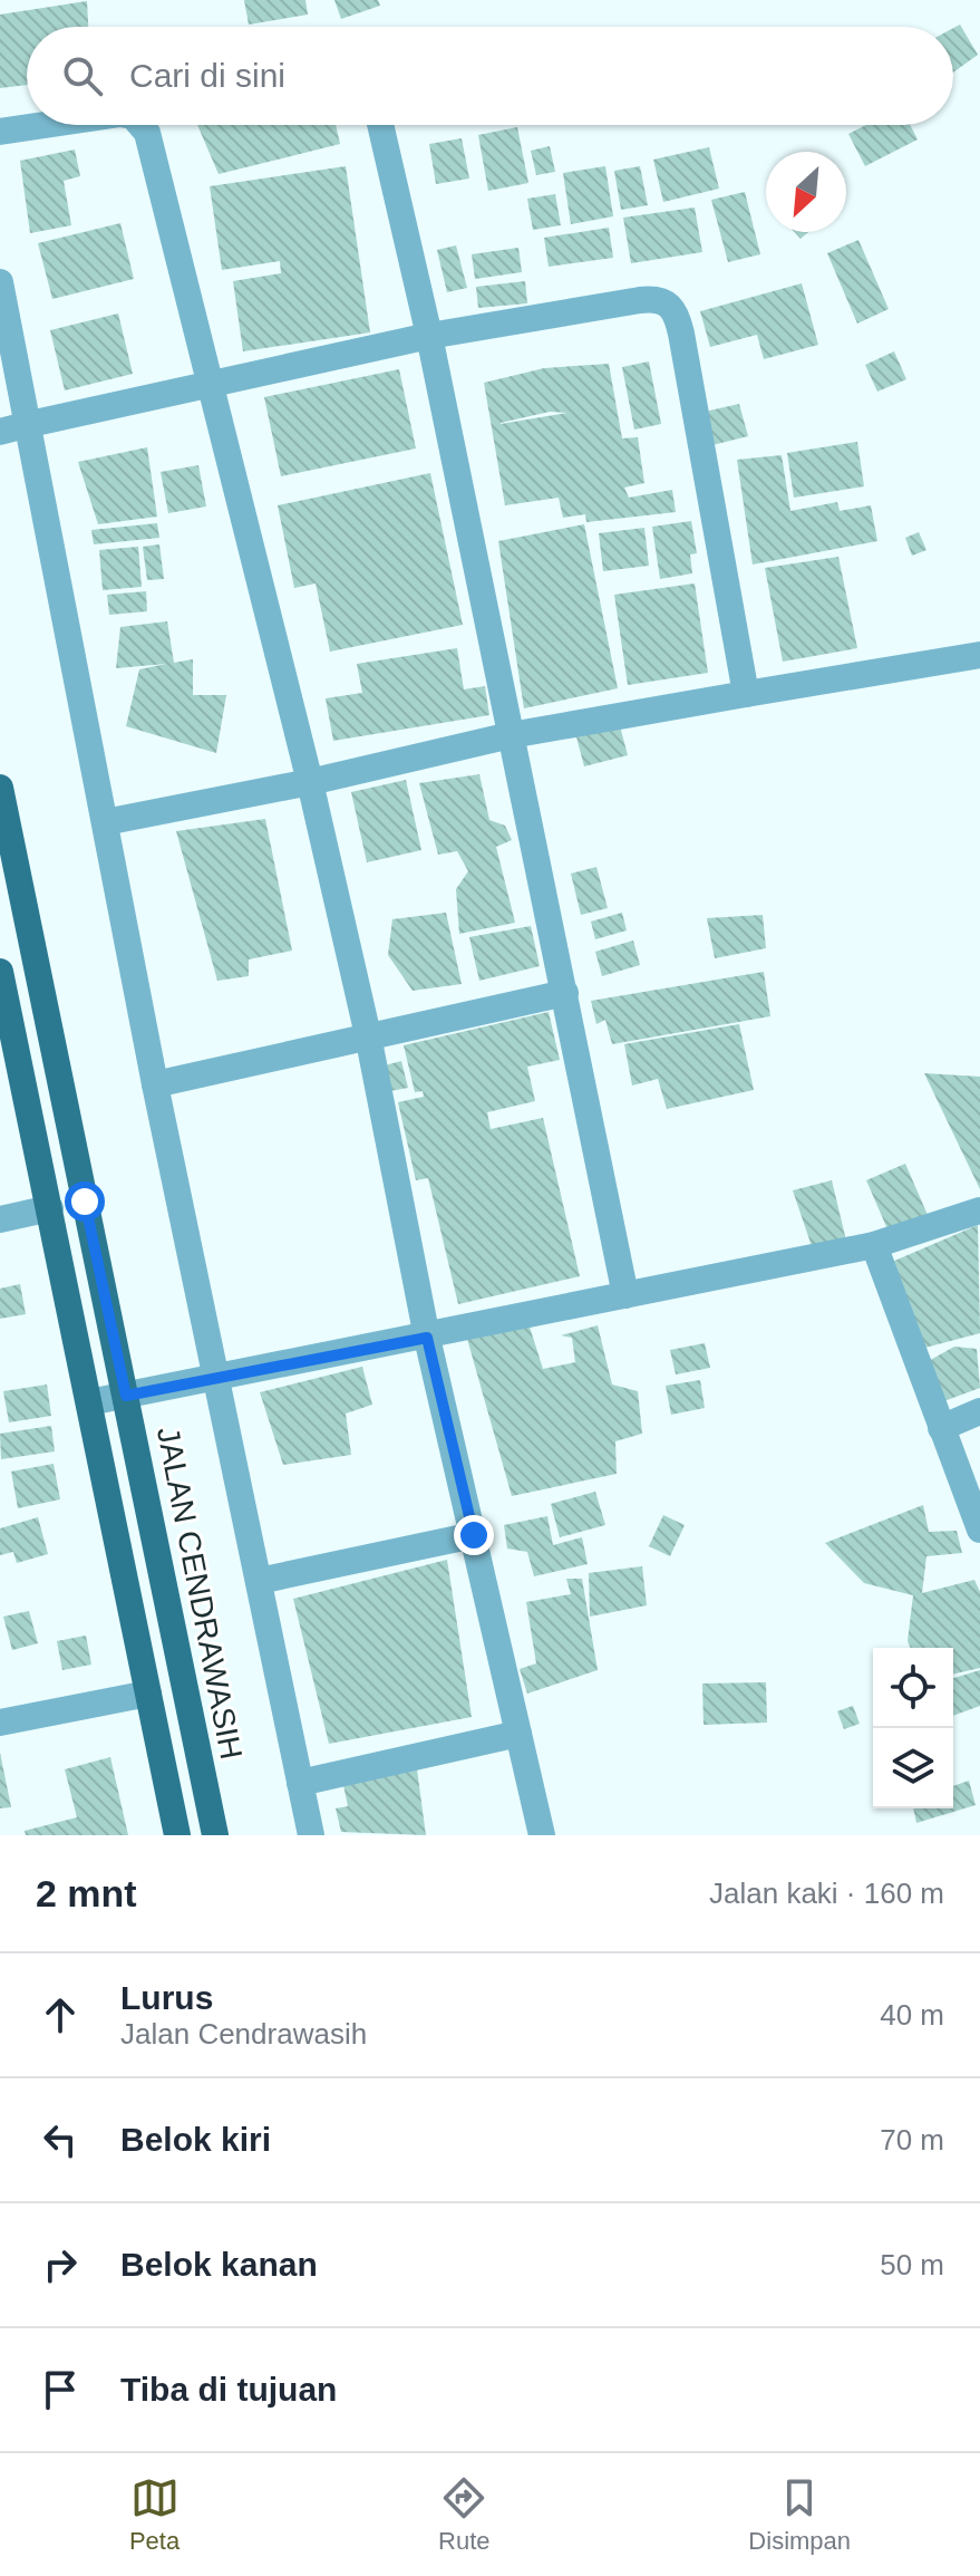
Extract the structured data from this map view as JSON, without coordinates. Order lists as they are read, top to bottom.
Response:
{
  "streets": {
    "main road": ["JALAN CENDRAWASIH"]
  },
  "north": "bottom left",
  "page": {
    "search": "Cari di sini",
    "heading": ["2 mnt", "Jalan kaki · 160 m"],
    "list": [
      ["Lurus", "Jalan Cendrawasih", "40 m"],
      ["Belok kiri", "70 m"],
      ["Belok kanan", "50 m"],
      "Tiba di tujuan"
    ],
    "nav": ["Peta", "Rute", "Disimpan"]
  }
}
